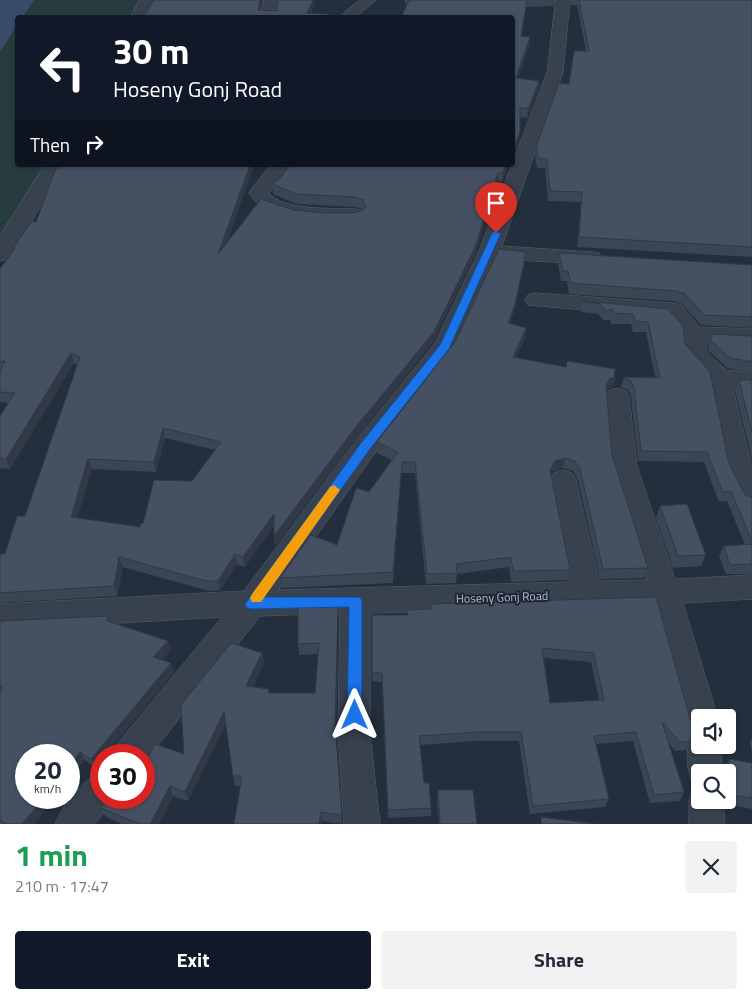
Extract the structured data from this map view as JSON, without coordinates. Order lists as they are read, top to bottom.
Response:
{
  "streets": {
    "street": ["Hoseny Gonj Road"]
  },
  "page": {
    "turn": ["30 m", "Hoseny Gonj Road"],
    "then": "Then",
    "speed": "20 km/h",
    "limit": "30",
    "heading": ["1 min", "210 m · 17:47"],
    "buttons": ["Exit", "Share"]
  }
}
